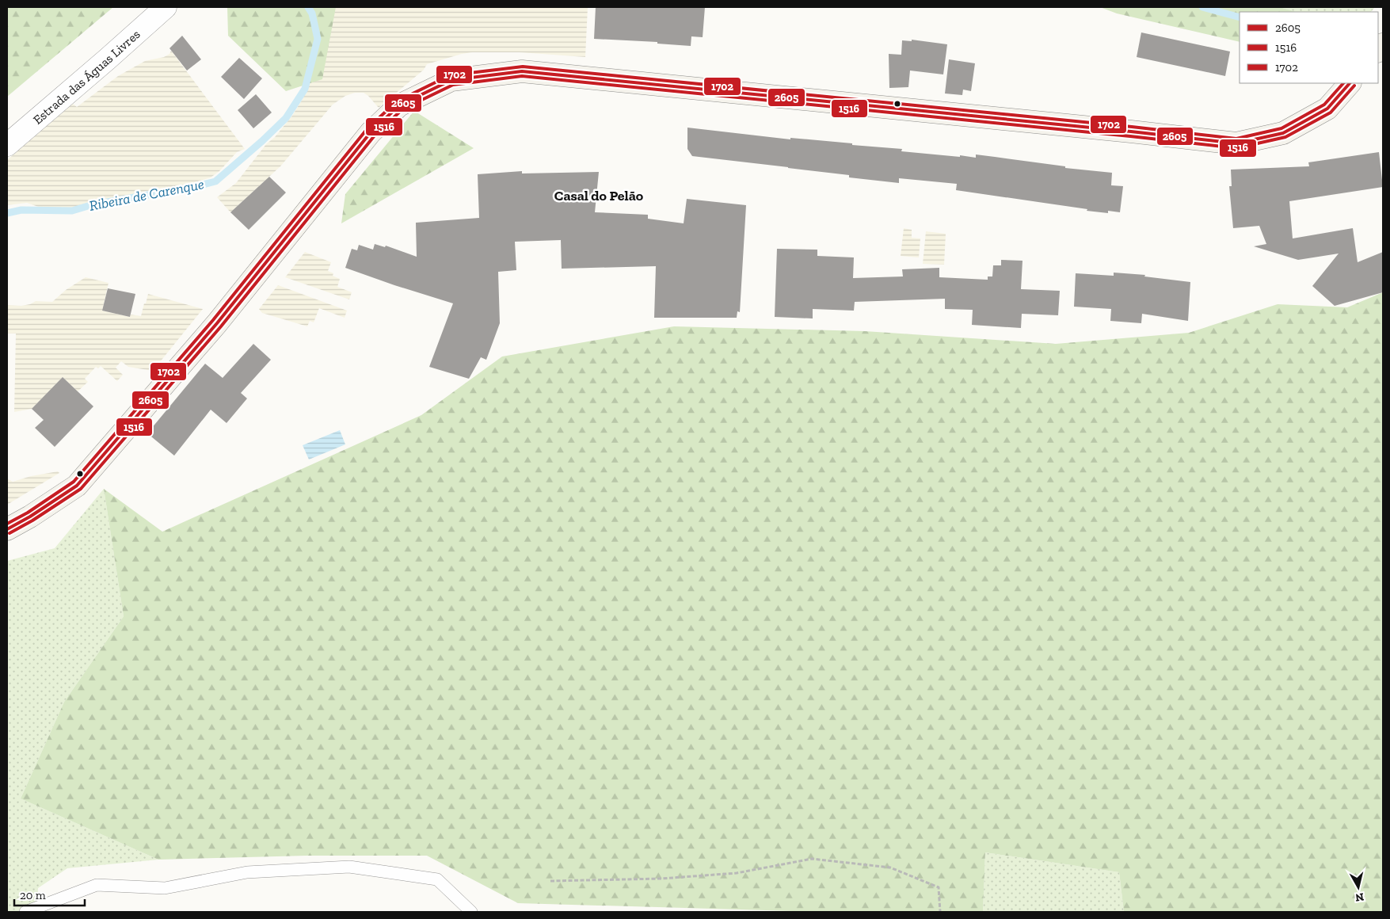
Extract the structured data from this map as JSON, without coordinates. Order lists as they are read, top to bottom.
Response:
{
  "streets": {
    "street": ["Estrada das Águas Livres"]
  },
  "districts": ["Casal do Pelão"],
  "water": ["Ribeira de Carenque"],
  "lines": ["transit line 1702", "transit line 2605", "transit line 1516"],
  "legend": ["2605", "1516", "1702"],
  "scale_bar": "20 m",
  "north": "bottom"
}
